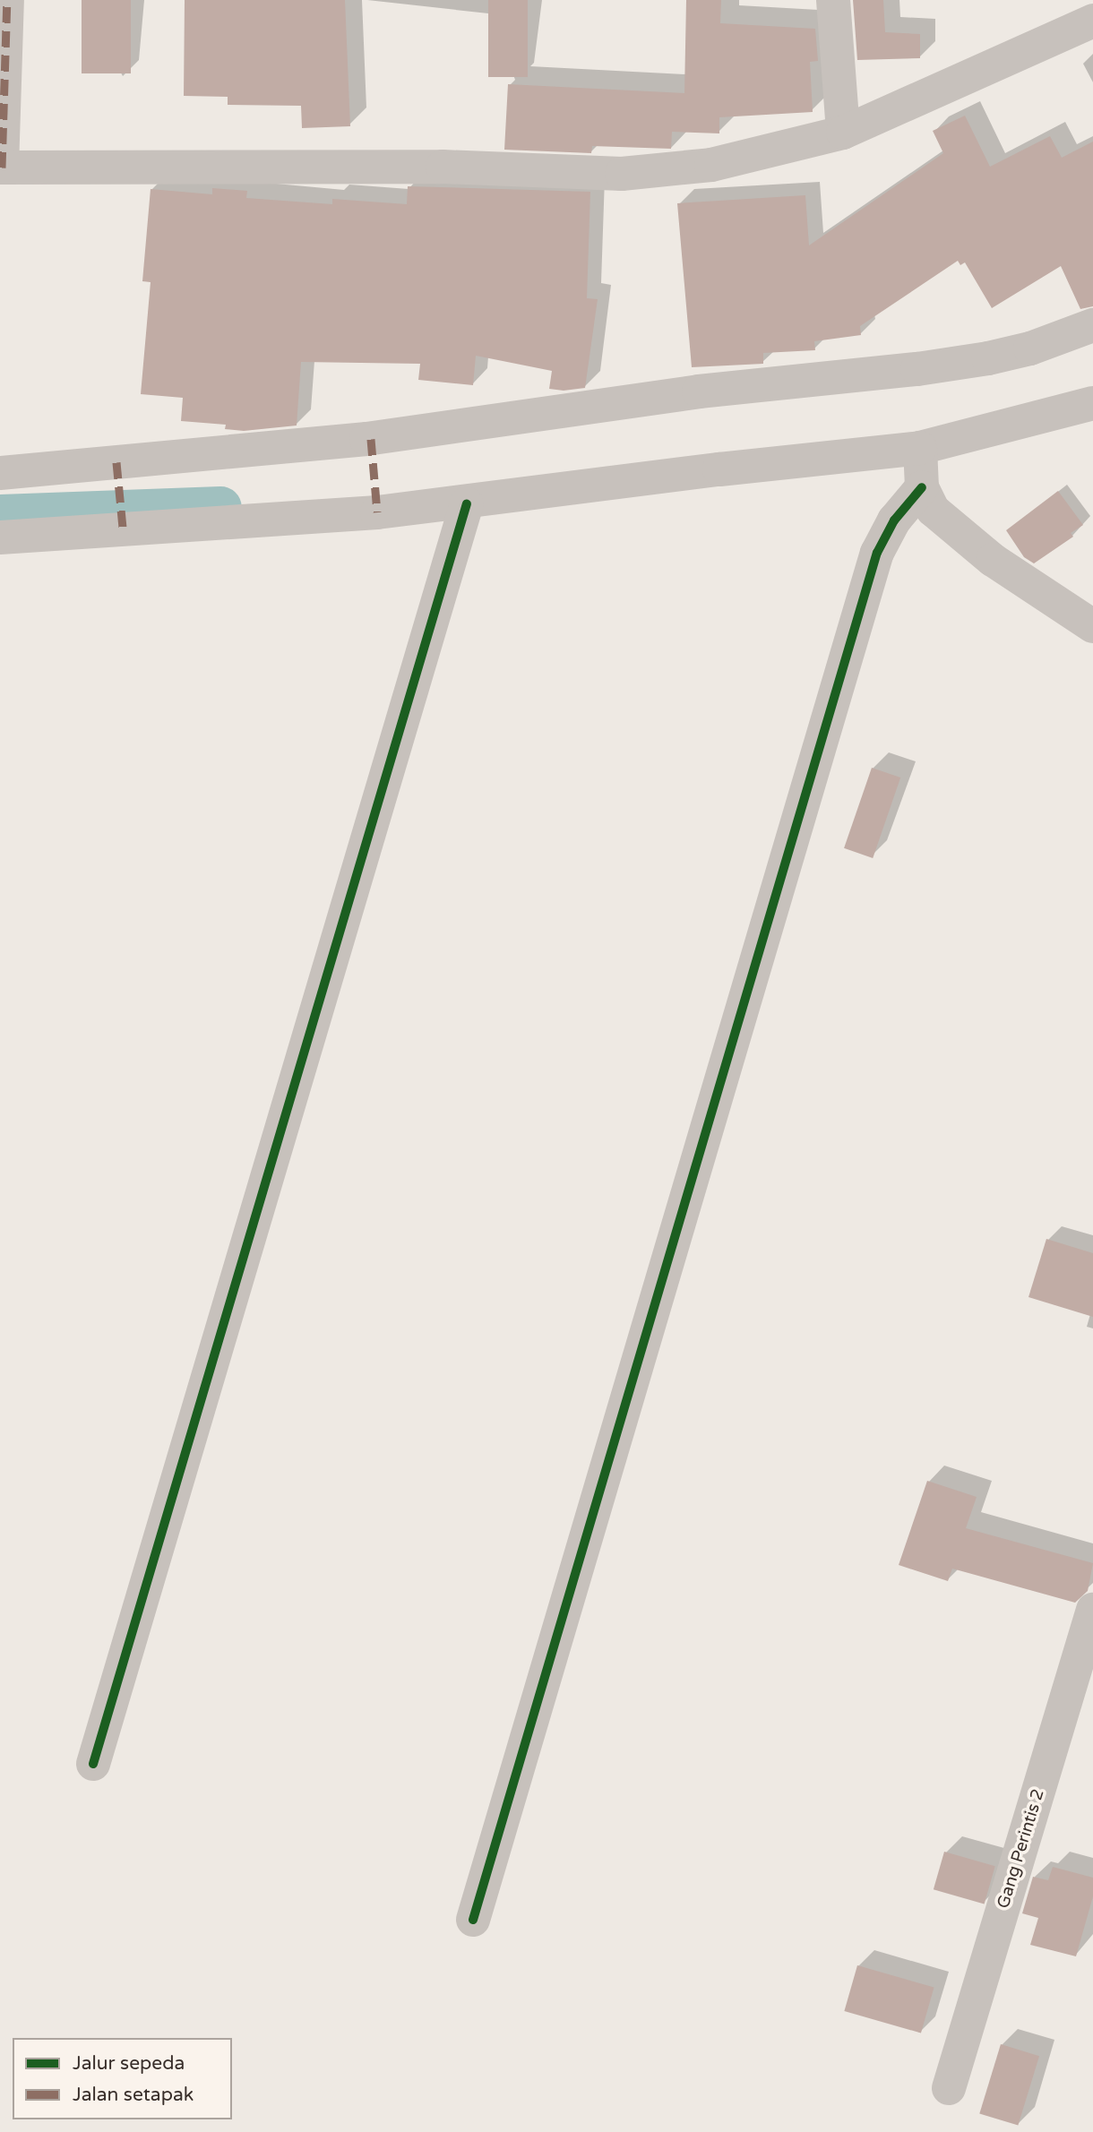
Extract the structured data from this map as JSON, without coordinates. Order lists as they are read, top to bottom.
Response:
{
  "streets": {
    "street": ["Gang Perintis 2"]
  },
  "legend": ["Jalur sepeda", "Jalan setapak"]
}
